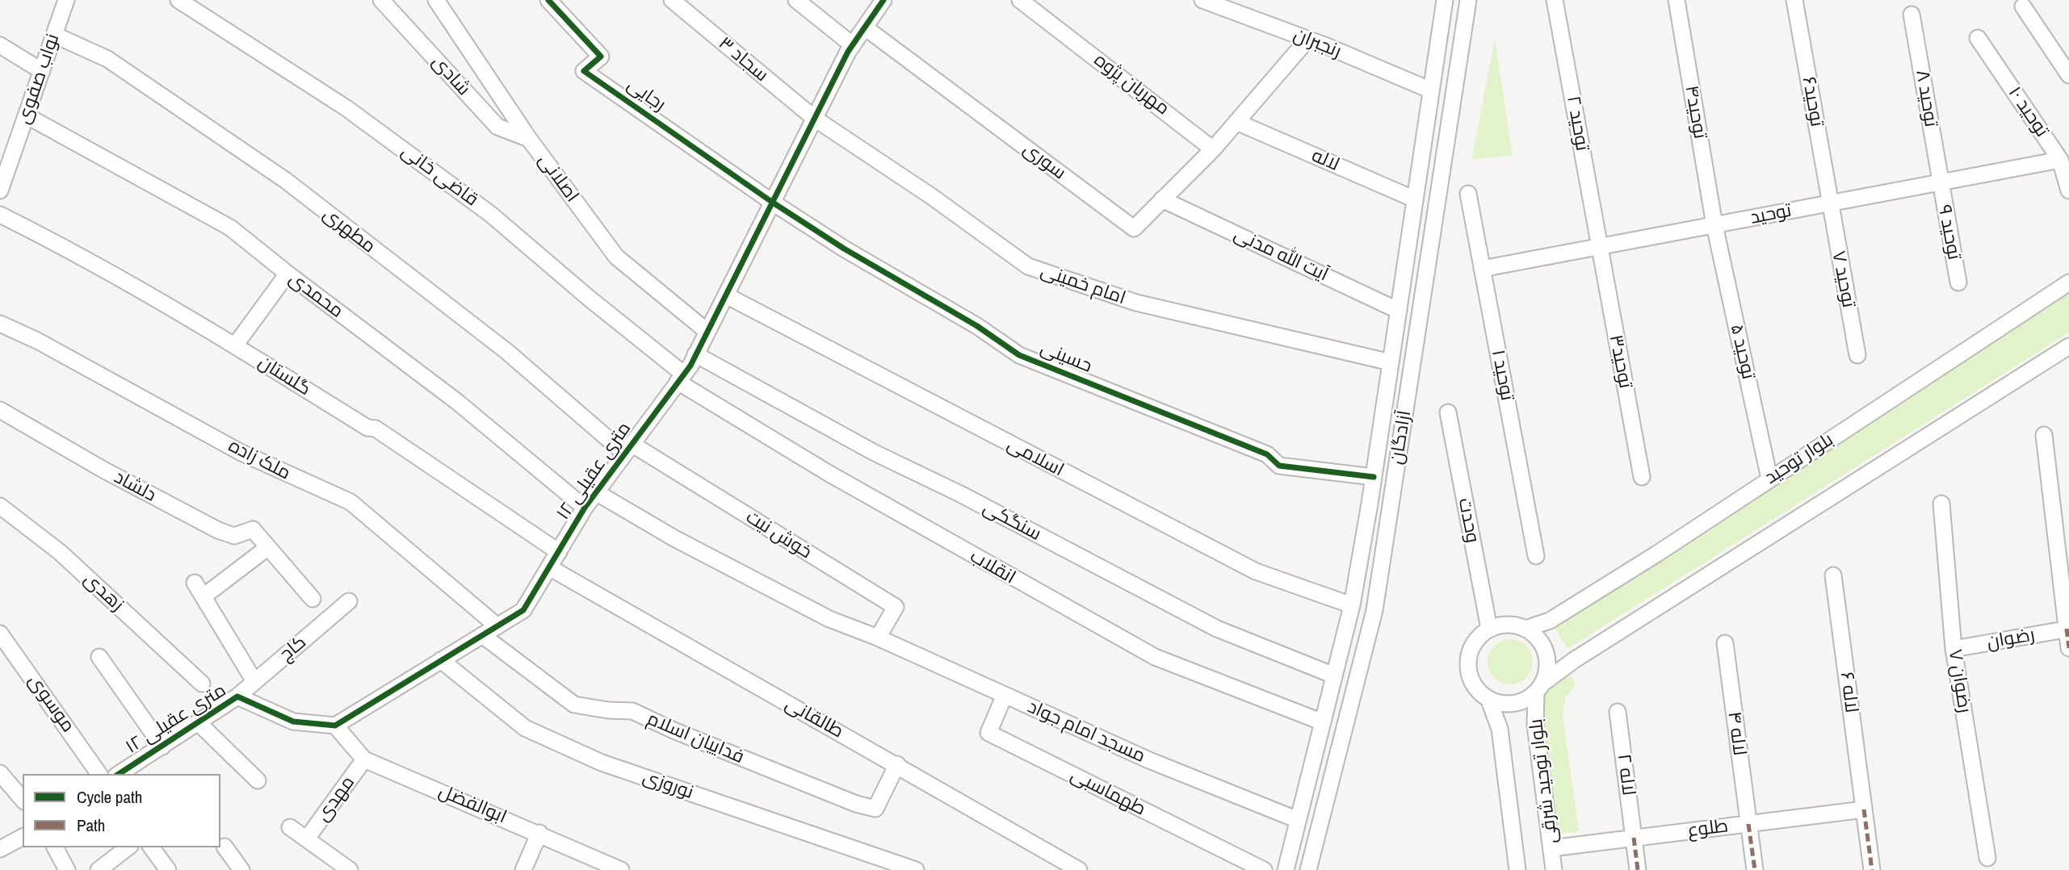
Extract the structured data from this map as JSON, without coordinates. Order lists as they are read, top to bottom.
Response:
{
  "streets": {
    "street": [
      "رنجبران",
      "سجاد ۳",
      "شادی",
      "نواب صفوی",
      "مهربان پژوه",
      "رجایی",
      "توحید ۸",
      "توحید۶",
      "توحید۴",
      "توحید ۱۰",
      "توحید ۲",
      "لاله",
      "سوری",
      "قاضی خانی",
      "اصلانی",
      "توحید",
      "مطهری",
      "توحید ۹",
      "آیت الله مدنی",
      "توحید ۷",
      "امام خمینی",
      "محمدی",
      "توحید ۵",
      "حسینی",
      "توحید۳",
      "توحید ۱",
      "گلستان",
      "آزادگان",
      "اسلامی",
      "بلوار توحید",
      "ملک زاده",
      "۱۲ متری عقیلی",
      "دلشاد",
      "وحدت",
      "سنگکی",
      "خوش نیت",
      "انقلاب",
      "زهدی",
      "رضوان",
      "کاج",
      "رضوان ۷",
      "لاله ۶",
      "موسوی",
      "طالقانی",
      "مسجد امام جواد",
      "لاله ۴",
      "فداییان اسلام",
      "لاله ۲",
      "بلوار توحید شرقی",
      "نوروزی",
      "طهماسبی",
      "مهدی",
      "ابوالفضل",
      "طلوع"
    ]
  },
  "crossings": [
    ["رنجبران", "آزادگان"],
    ["سجاد ۳", "امام خمینی"],
    ["سجاد ۳", "۱۲ متری عقیلی"],
    ["شادی", "اصلانی"],
    ["نواب صفوی", "مطهری"],
    ["نواب صفوی", "محمدی"],
    ["مهربان پژوه", "سوری"],
    ["رجایی", "حسینی"],
    ["رجایی", "۱۲ متری عقیلی"],
    ["توحید ۸", "توحید"],
    ["توحید ۸", "توحید ۹"],
    ["توحید۶", "توحید"],
    ["توحید۶", "توحید ۷"],
    ["توحید۴", "توحید"],
    ["توحید۴", "توحید ۵"],
    ["توحید ۱۰", "توحید"],
    ["توحید ۲", "توحید"],
    ["توحید ۲", "توحید۳"],
    ["لاله", "آزادگان"],
    ["سوری", "آیت الله مدنی"],
    ["سوری", "۱۲ متری عقیلی"],
    ["قاضی خانی", "۱۲ متری عقیلی"],
    ["قاضی خانی", "انقلاب"],
    ["اصلانی", "۱۲ متری عقیلی"],
    ["توحید", "توحید ۹"],
    ["توحید", "توحید ۷"],
    ["توحید", "توحید ۵"],
    ["توحید", "توحید۳"],
    ["توحید", "توحید ۱"],
    ["مطهری", "۱۲ متری عقیلی"],
    ["مطهری", "خوش نیت"],
    ["آیت الله مدنی", "آزادگان"],
    ["امام خمینی", "آزادگان"],
    ["امام خمینی", "۱۲ متری عقیلی"],
    ["محمدی", "۱۲ متری عقیلی"],
    ["توحید ۵", "بلوار توحید"],
    ["حسینی", "آزادگان"],
    ["حسینی", "۱۲ متری عقیلی"],
    ["گلستان", "۱۲ متری عقیلی"],
    ["آزادگان", "اسلامی"],
    ["آزادگان", "سنگکی"],
    ["آزادگان", "انقلاب"],
    ["آزادگان", "مسجد امام جواد"],
    ["اسلامی", "۱۲ متری عقیلی"],
    ["بلوار توحید", "وحدت"],
    ["بلوار توحید", "بلوار توحید شرقی"],
    ["ملک زاده", "۱۲ متری عقیلی"],
    ["۱۲ متری عقیلی", "سنگکی"],
    ["۱۲ متری عقیلی", "خوش نیت"],
    ["۱۲ متری عقیلی", "انقلاب"],
    ["۱۲ متری عقیلی", "کاج"],
    ["۱۲ متری عقیلی", "طالقانی"],
    ["۱۲ متری عقیلی", "مسجد امام جواد"],
    ["۱۲ متری عقیلی", "فداییان اسلام"],
    ["۱۲ متری عقیلی", "نوروزی"],
    ["۱۲ متری عقیلی", "ابوالفضل"],
    ["وحدت", "بلوار توحید شرقی"],
    ["خوش نیت", "مسجد امام جواد"],
    ["رضوان", "رضوان ۷"],
    ["لاله ۶", "طلوع"],
    ["طالقانی", "فداییان اسلام"],
    ["مسجد امام جواد", "طهماسبی"],
    ["لاله ۴", "طلوع"],
    ["لاله ۲", "طلوع"],
    ["بلوار توحید شرقی", "طلوع"],
    ["مهدی", "ابوالفضل"]
  ],
  "legend": ["Cycle path", "Path"]
}
